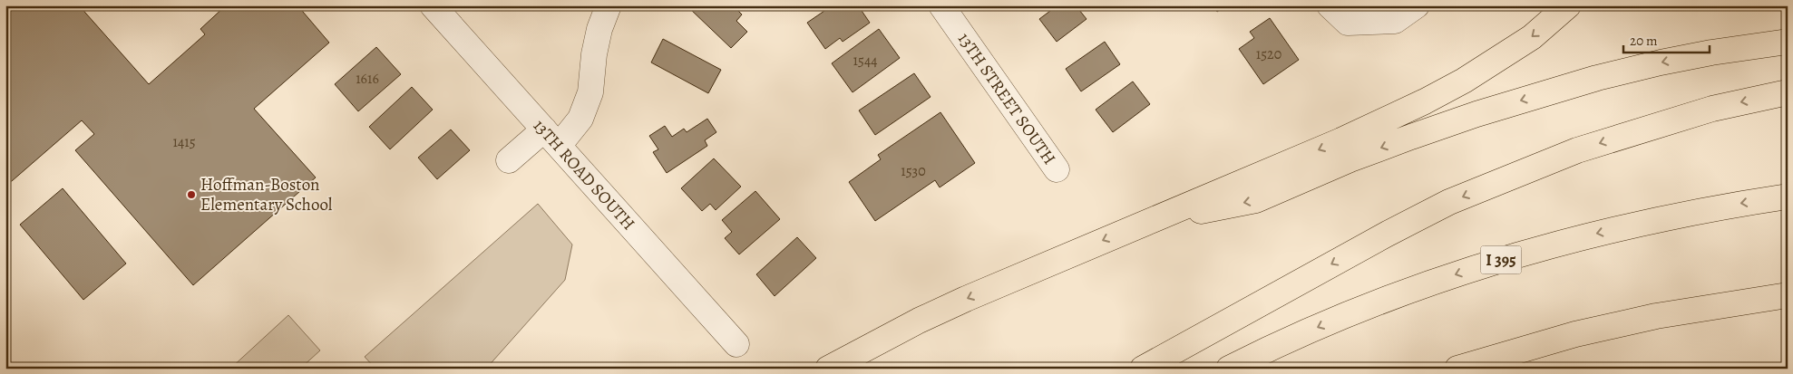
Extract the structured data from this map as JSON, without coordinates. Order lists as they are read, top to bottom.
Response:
{
  "streets": {
    "highway": ["I 395"],
    "street": ["13TH STREET SOUTH", "13TH ROAD SOUTH"]
  },
  "places": ["Hoffman-Boston Elementary School"],
  "house_numbers": [
    "1520",
    "1544",
    "1616",
    "1415",
    "1530"
  ],
  "scale_bar": "20 m"
}
